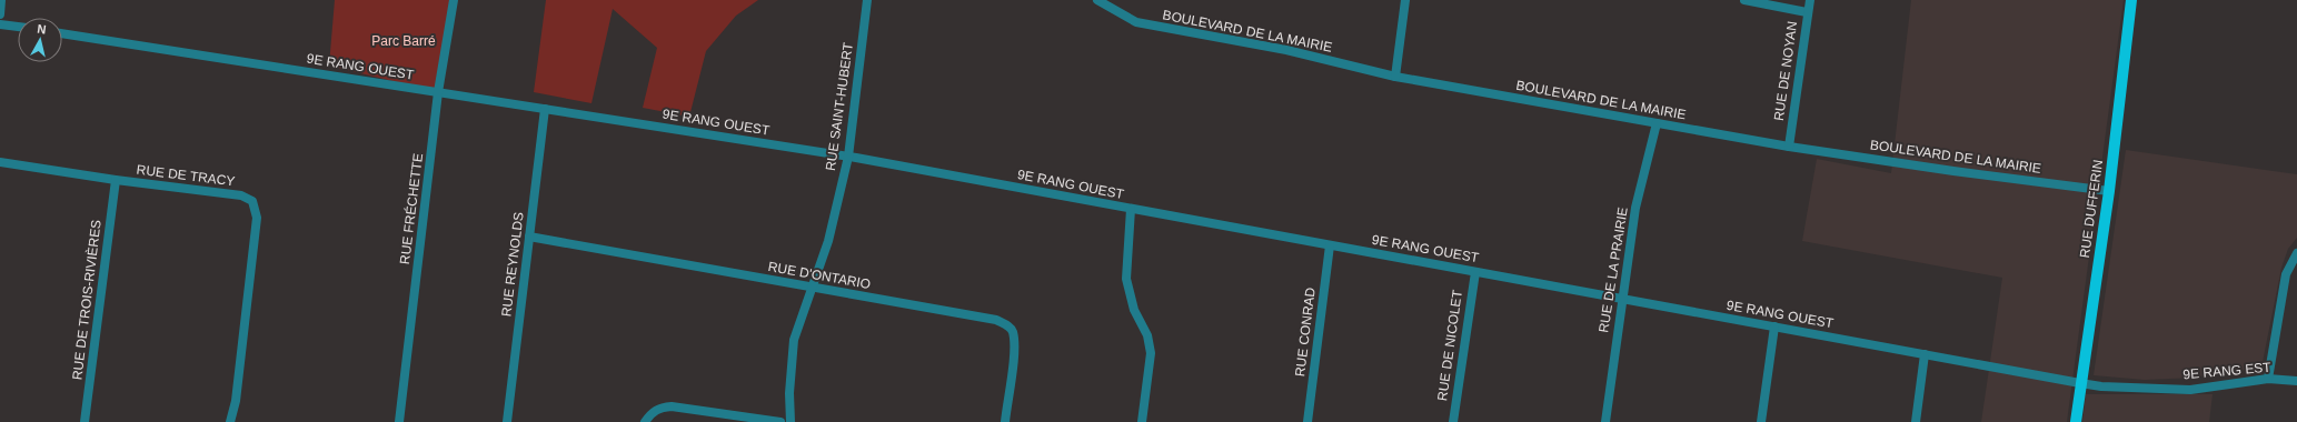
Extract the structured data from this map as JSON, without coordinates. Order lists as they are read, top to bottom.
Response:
{
  "streets": {
    "main road": ["RUE DUFFERIN"],
    "street": [
      "BOULEVARD DE LA MAIRIE",
      "9E RANG OUEST",
      "RUE DE NOYAN",
      "RUE SAINT-HUBERT",
      "RUE DE TRACY",
      "RUE FRÉCHETTE",
      "RUE REYNOLDS",
      "RUE DE LA PRAIRIE",
      "RUE D'ONTARIO",
      "RUE DE TROIS-RIVIÈRES",
      "RUE CONRAD",
      "RUE DE NICOLET",
      "9E RANG EST"
    ]
  },
  "crossings": [
    ["BOULEVARD DE LA MAIRIE", "RUE DE NOYAN"],
    ["BOULEVARD DE LA MAIRIE", "RUE DUFFERIN"],
    ["BOULEVARD DE LA MAIRIE", "RUE DE LA PRAIRIE"],
    ["9E RANG OUEST", "RUE SAINT-HUBERT"],
    ["9E RANG OUEST", "RUE FRÉCHETTE"],
    ["9E RANG OUEST", "RUE DUFFERIN"],
    ["9E RANG OUEST", "RUE REYNOLDS"],
    ["9E RANG OUEST", "RUE DE LA PRAIRIE"],
    ["9E RANG OUEST", "RUE CONRAD"],
    ["9E RANG OUEST", "RUE DE NICOLET"],
    ["9E RANG OUEST", "9E RANG EST"],
    ["RUE SAINT-HUBERT", "RUE D'ONTARIO"],
    ["RUE DE TRACY", "RUE DE TROIS-RIVIÈRES"],
    ["RUE DUFFERIN", "9E RANG EST"],
    ["RUE REYNOLDS", "RUE D'ONTARIO"]
  ],
  "parks": ["Parc Barré"],
  "north": "top"
}
